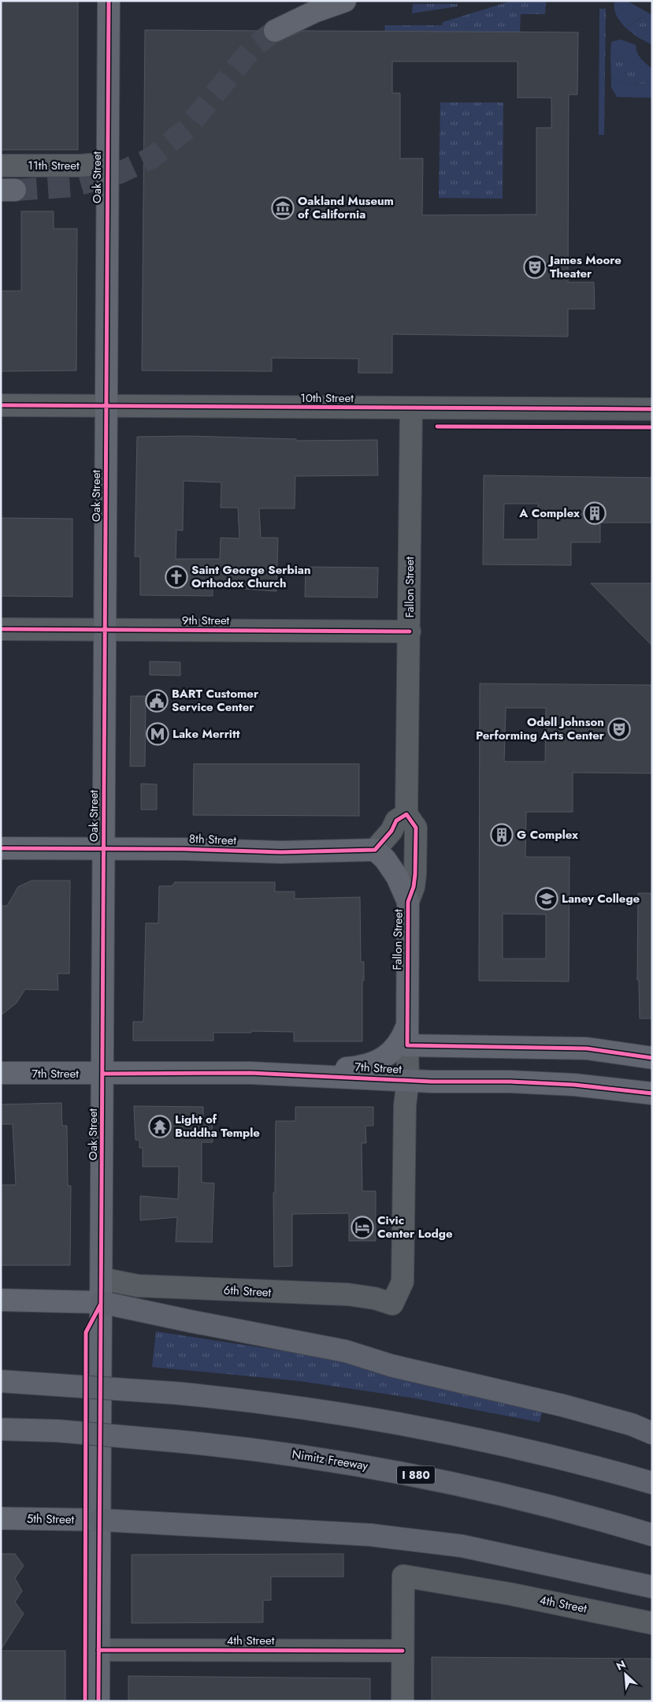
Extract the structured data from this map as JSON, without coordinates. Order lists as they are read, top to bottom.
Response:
{
  "streets": {
    "highway": ["Nimitz Freeway", "I 880"],
    "main road": [
      "Oak Street",
      "Fallon Street",
      "8th Street",
      "7th Street",
      "5th Street"
    ],
    "street": [
      "11th Street",
      "10th Street",
      "9th Street",
      "6th Street",
      "4th Street"
    ]
  },
  "crossings": [
    ["11th Street", "Oak Street"],
    ["Oak Street", "10th Street"],
    ["Oak Street", "9th Street"],
    ["Oak Street", "8th Street"],
    ["Oak Street", "7th Street"],
    ["Oak Street", "6th Street"],
    ["Oak Street", "5th Street"],
    ["Oak Street", "4th Street"],
    ["10th Street", "Fallon Street"],
    ["Fallon Street", "9th Street"],
    ["Fallon Street", "7th Street"],
    ["Fallon Street", "6th Street"]
  ],
  "places": {
    "museum": ["Oakland Museum of California"],
    "theatre": ["James Moore Theater", "Odell Johnson Performing Arts Center"],
    "building": ["A Complex", "G Complex"],
    "church": ["Saint George Serbian Orthodox Church"],
    "public building": ["BART Customer Service Center"],
    "metro station": ["Lake Merritt"],
    "school or university": ["Laney College"],
    "temple": ["Light of Buddha Temple"],
    "hotel": ["Civic Center Lodge"]
  },
  "north": "top left"
}
